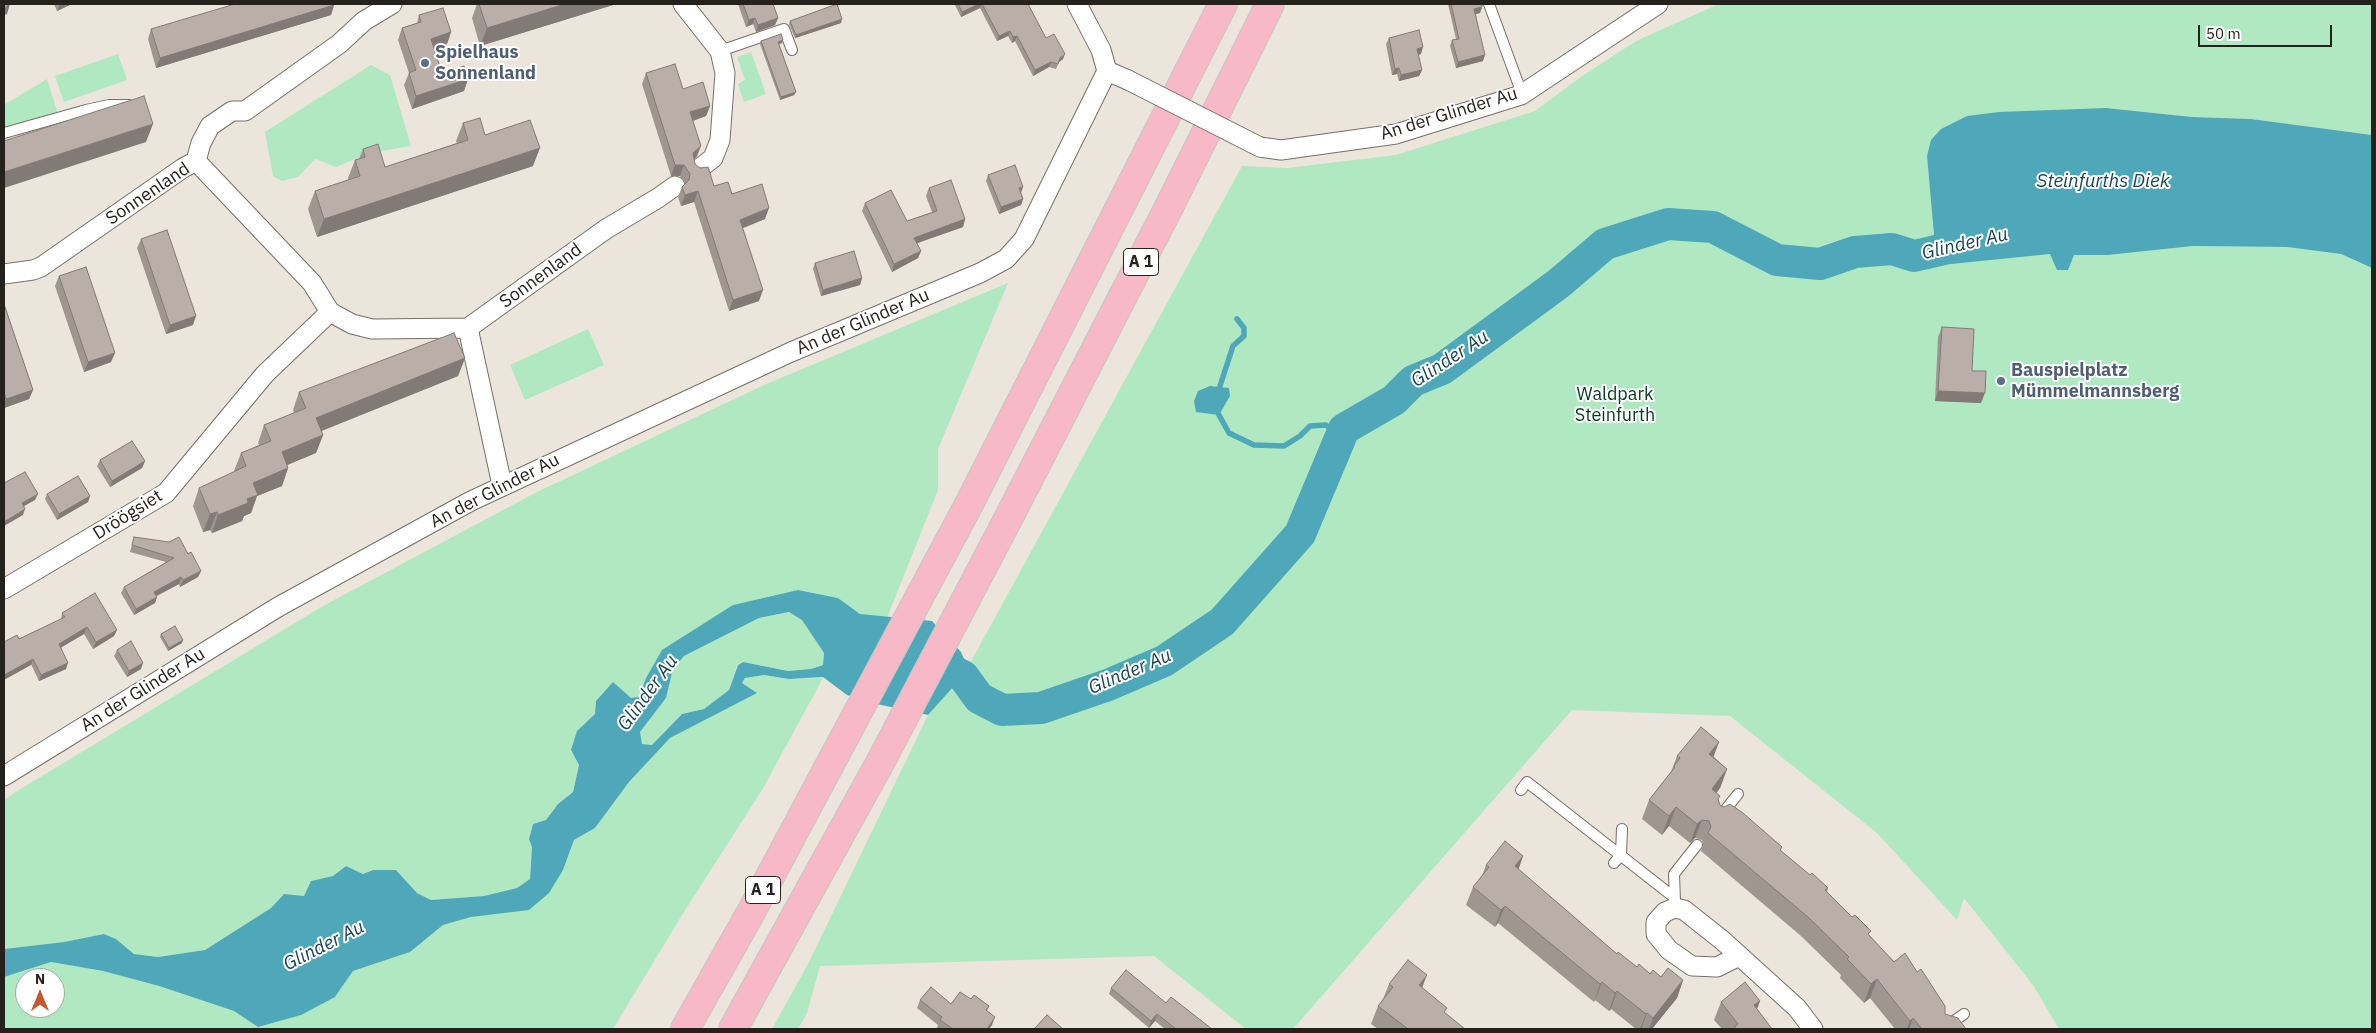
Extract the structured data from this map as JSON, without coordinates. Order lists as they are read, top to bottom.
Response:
{
  "streets": {
    "highway": ["A 1"],
    "street": ["An der Glinder Au", "Sonnenland", "Dröögsiet"]
  },
  "water": ["Steinfurths Diek", "Glinder Au"],
  "parks": ["Waldpark Steinfurth"],
  "places": ["Spielhaus Sonnenland", "Bauspielplatz Mümmelmannsberg"],
  "scale_bar": "50 m",
  "north": "top"
}
